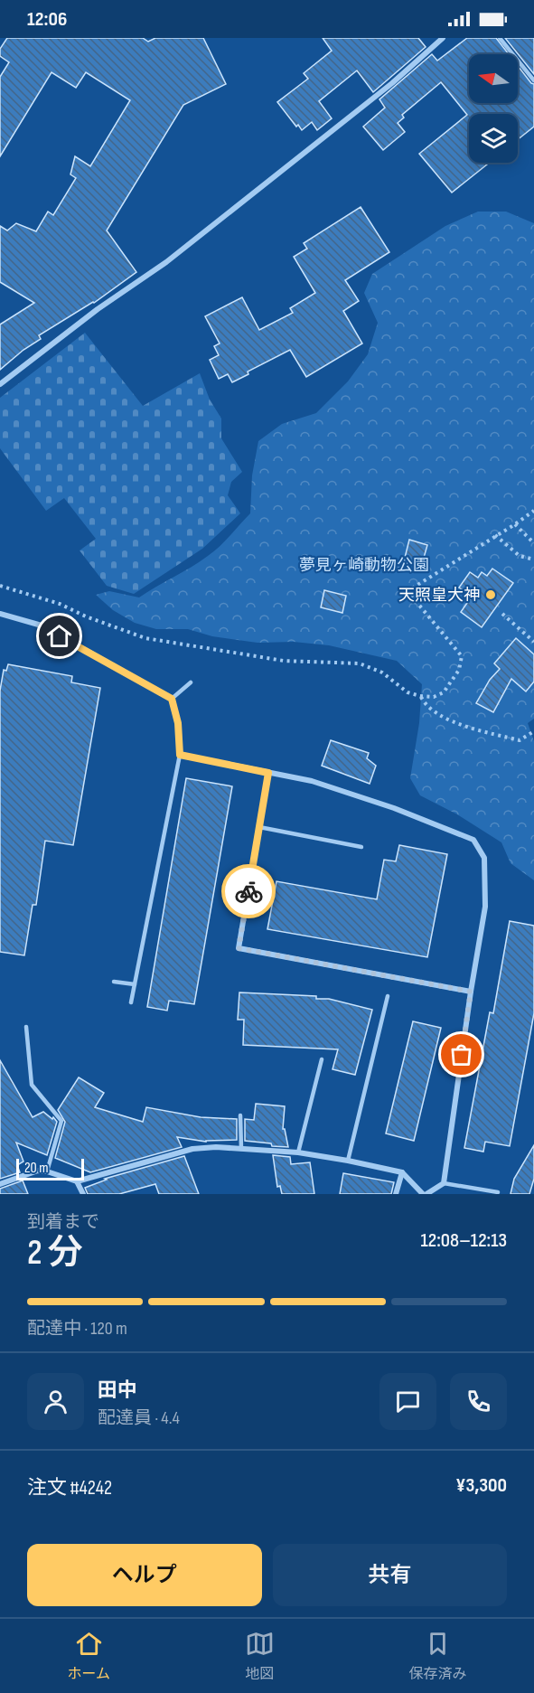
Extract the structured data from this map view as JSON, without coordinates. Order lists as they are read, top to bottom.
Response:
{
  "parks": ["夢見ヶ崎動物公園"],
  "places": ["天照皇大神"],
  "scale_bar": "20 m",
  "north": "left",
  "page": {
    "status": "12:06",
    "scale": "20 m",
    "heading": ["2 分", "到着まで", "12:08–12:13"],
    "panel": [
      "田中",
      "配達員 · 4.4",
      "注文 #4242",
      "¥3,300"
    ],
    "bar": "配達中 · 120 m",
    "buttons": ["ヘルプ", "共有"],
    "tabs": ["ホーム", "地図", "保存済み"]
  }
}
